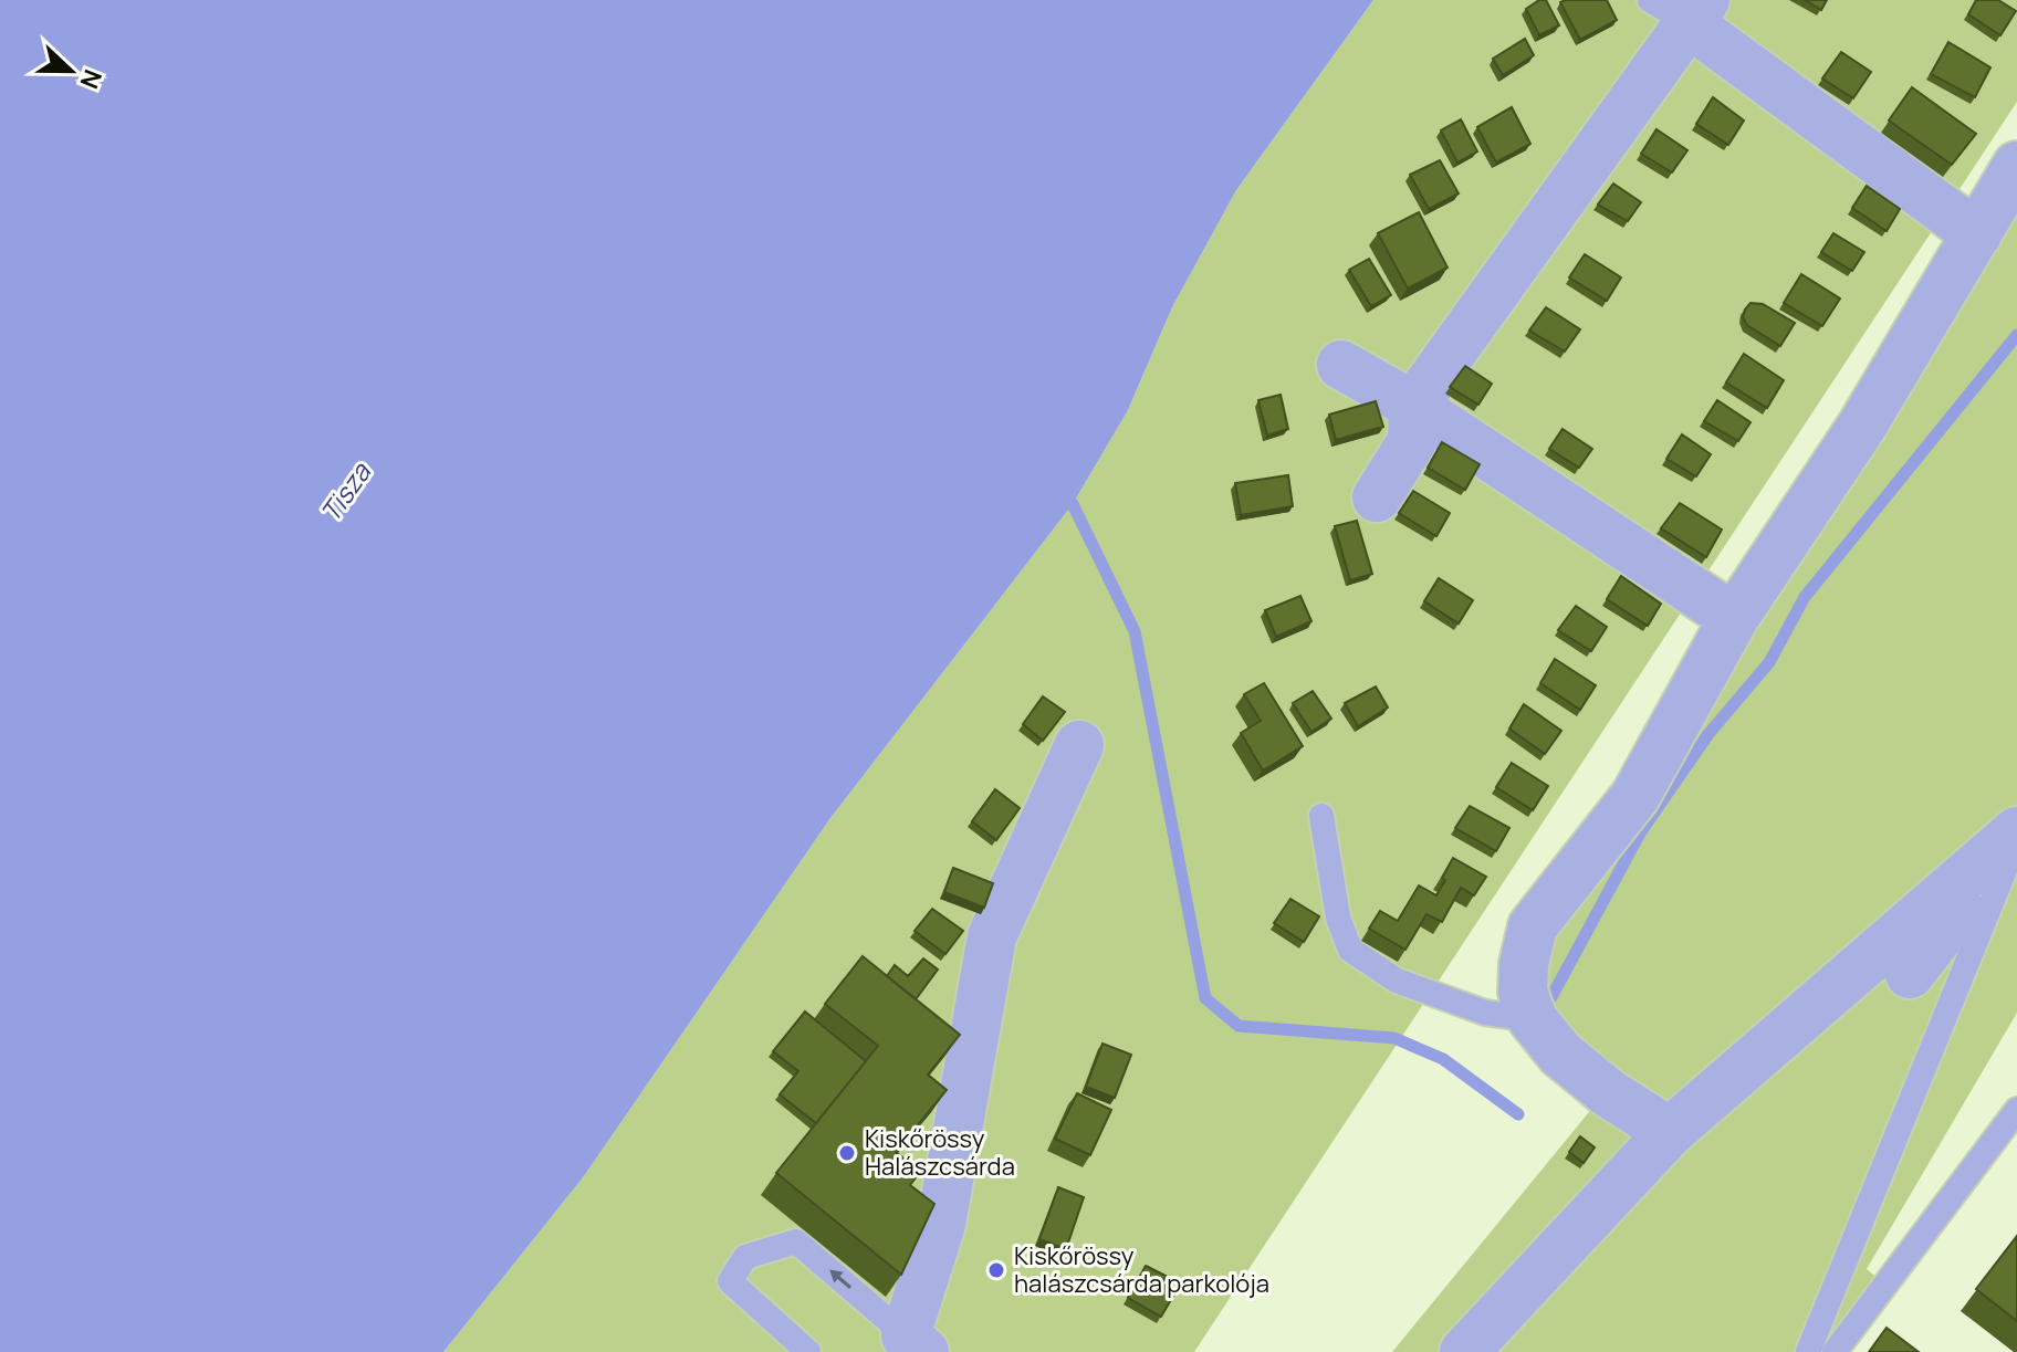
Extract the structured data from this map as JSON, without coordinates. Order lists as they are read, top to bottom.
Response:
{
  "water": ["Tisza"],
  "places": ["Kiskőrössy Halászcsárda", "Kiskőrössy halászcsárda parkolója"],
  "north": "right"
}
